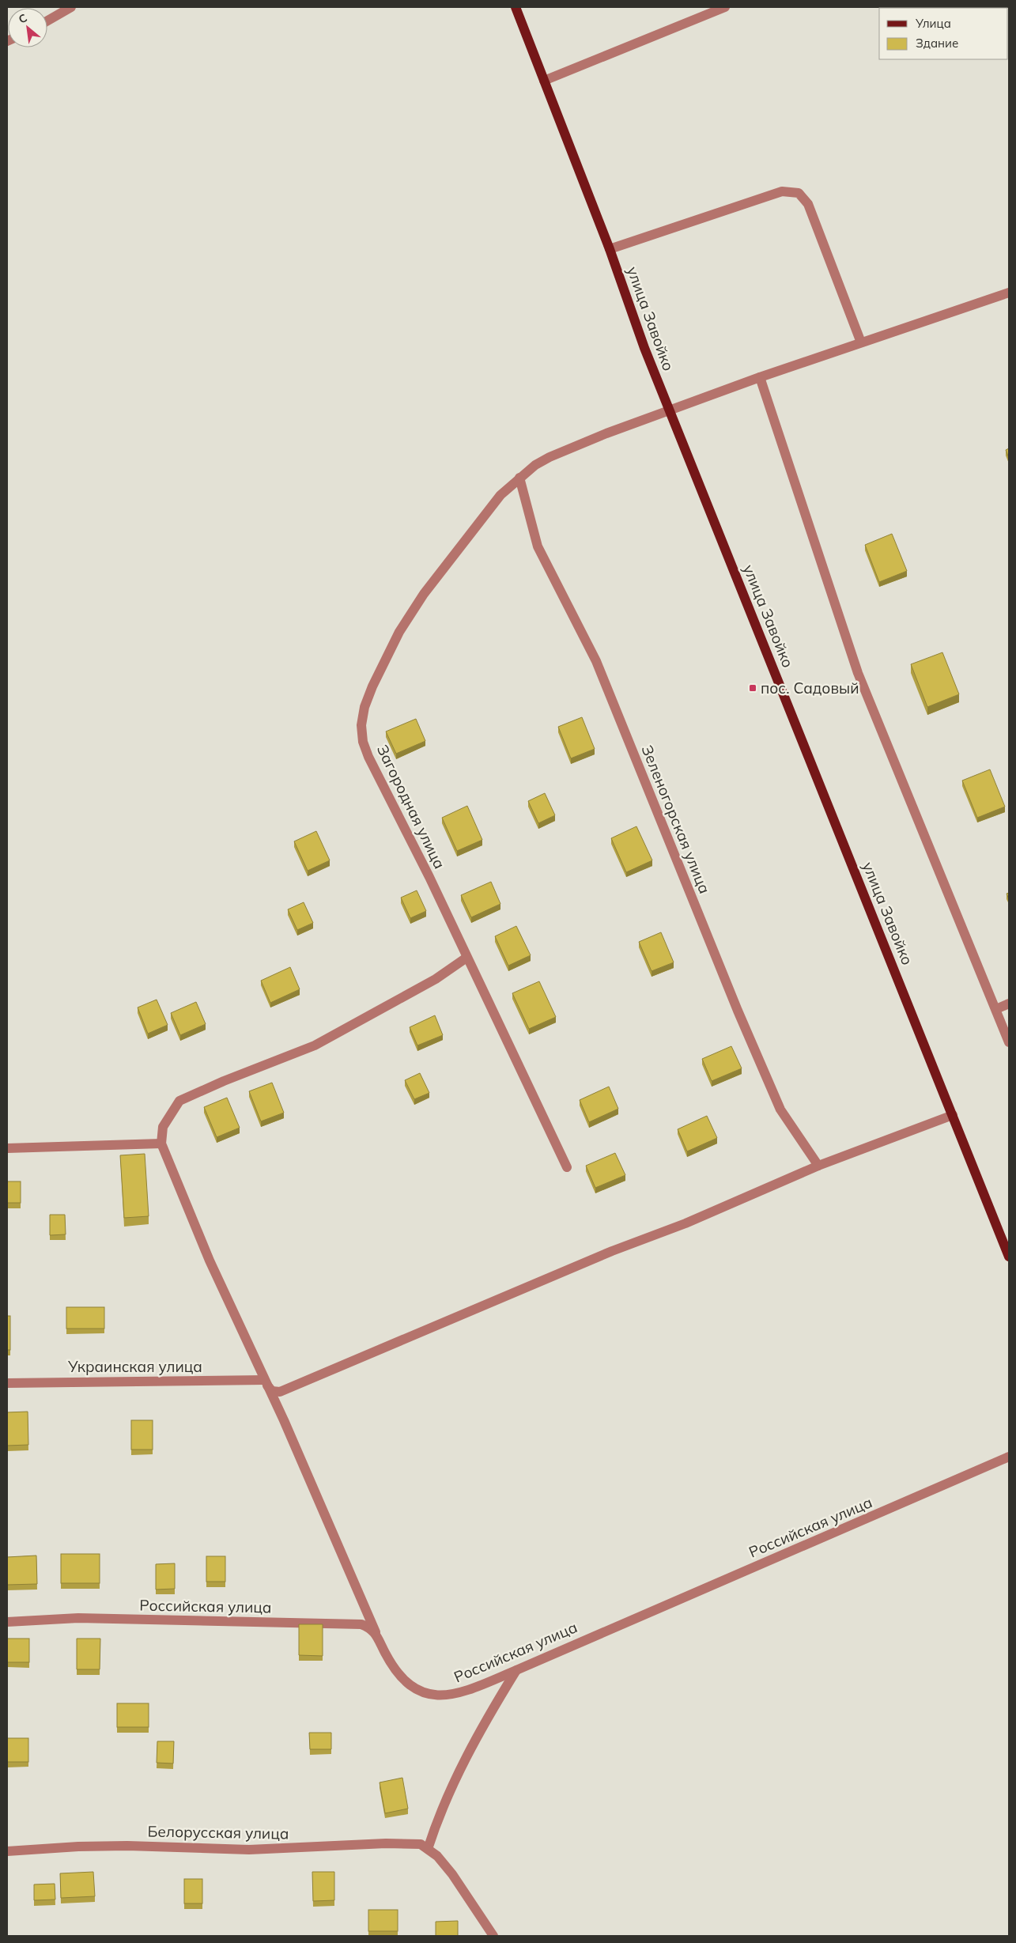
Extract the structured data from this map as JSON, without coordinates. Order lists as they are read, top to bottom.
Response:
{
  "streets": {
    "main road": ["улица Завойко"],
    "street": [
      "Загородная улица",
      "Зеленогорская улица",
      "Украинская улица",
      "Российская улица",
      "Белорусская улица"
    ]
  },
  "crossings": [
    ["улица Завойко", "Загородная улица"],
    ["улица Завойко", "Украинская улица"],
    ["Загородная улица", "Зеленогорская улица"],
    ["Зеленогорская улица", "Украинская улица"]
  ],
  "places": {
    "transit": ["пос. Садовый"]
  },
  "legend": ["Улица", "Здание"],
  "north": "top left"
}
